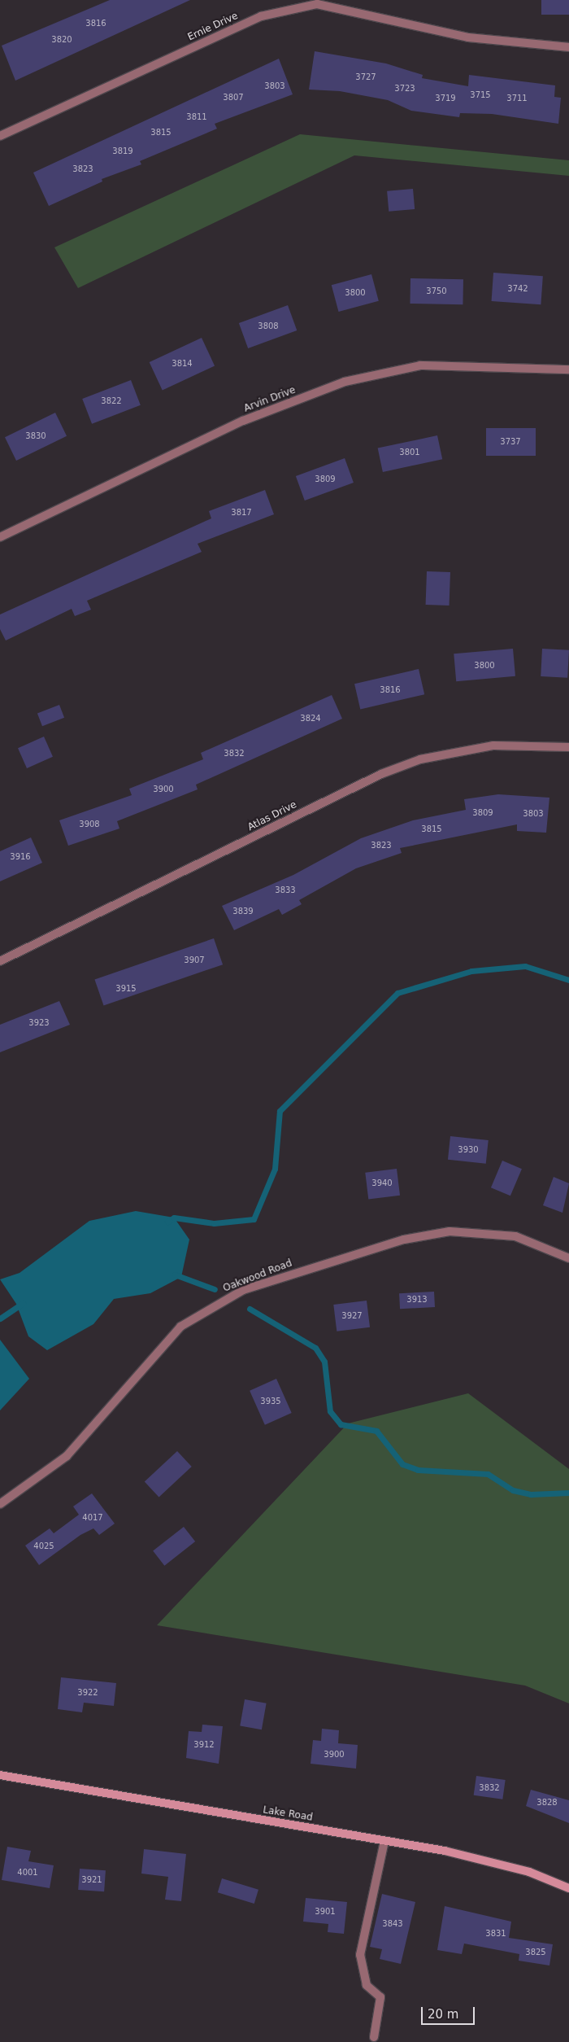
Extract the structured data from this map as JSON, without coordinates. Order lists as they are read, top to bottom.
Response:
{
  "streets": {
    "street": [
      "Ernie Drive",
      "Arvin Drive",
      "Atlas Drive",
      "Oakwood Road",
      "Lake Road"
    ]
  },
  "house_numbers": [
    "3816",
    "3820",
    "3727",
    "3803",
    "3723",
    "3715",
    "3807",
    "3719",
    "3711",
    "3811",
    "3815",
    "3819",
    "3823",
    "3742",
    "3750",
    "3800",
    "3808",
    "3814",
    "3822",
    "3830",
    "3737",
    "3801",
    "3809",
    "3817",
    "3800",
    "3816",
    "3824",
    "3832",
    "3900",
    "3809",
    "3803",
    "3908",
    "3815",
    "3823",
    "3916",
    "3833",
    "3839",
    "3907",
    "3915",
    "3923",
    "3930",
    "3940",
    "3913",
    "3927",
    "3935",
    "4017",
    "4025",
    "3922",
    "3912",
    "3900",
    "3832",
    "3828",
    "4001",
    "3921",
    "3901",
    "3843",
    "3831",
    "3825"
  ],
  "scale_bar": "20 m"
}
